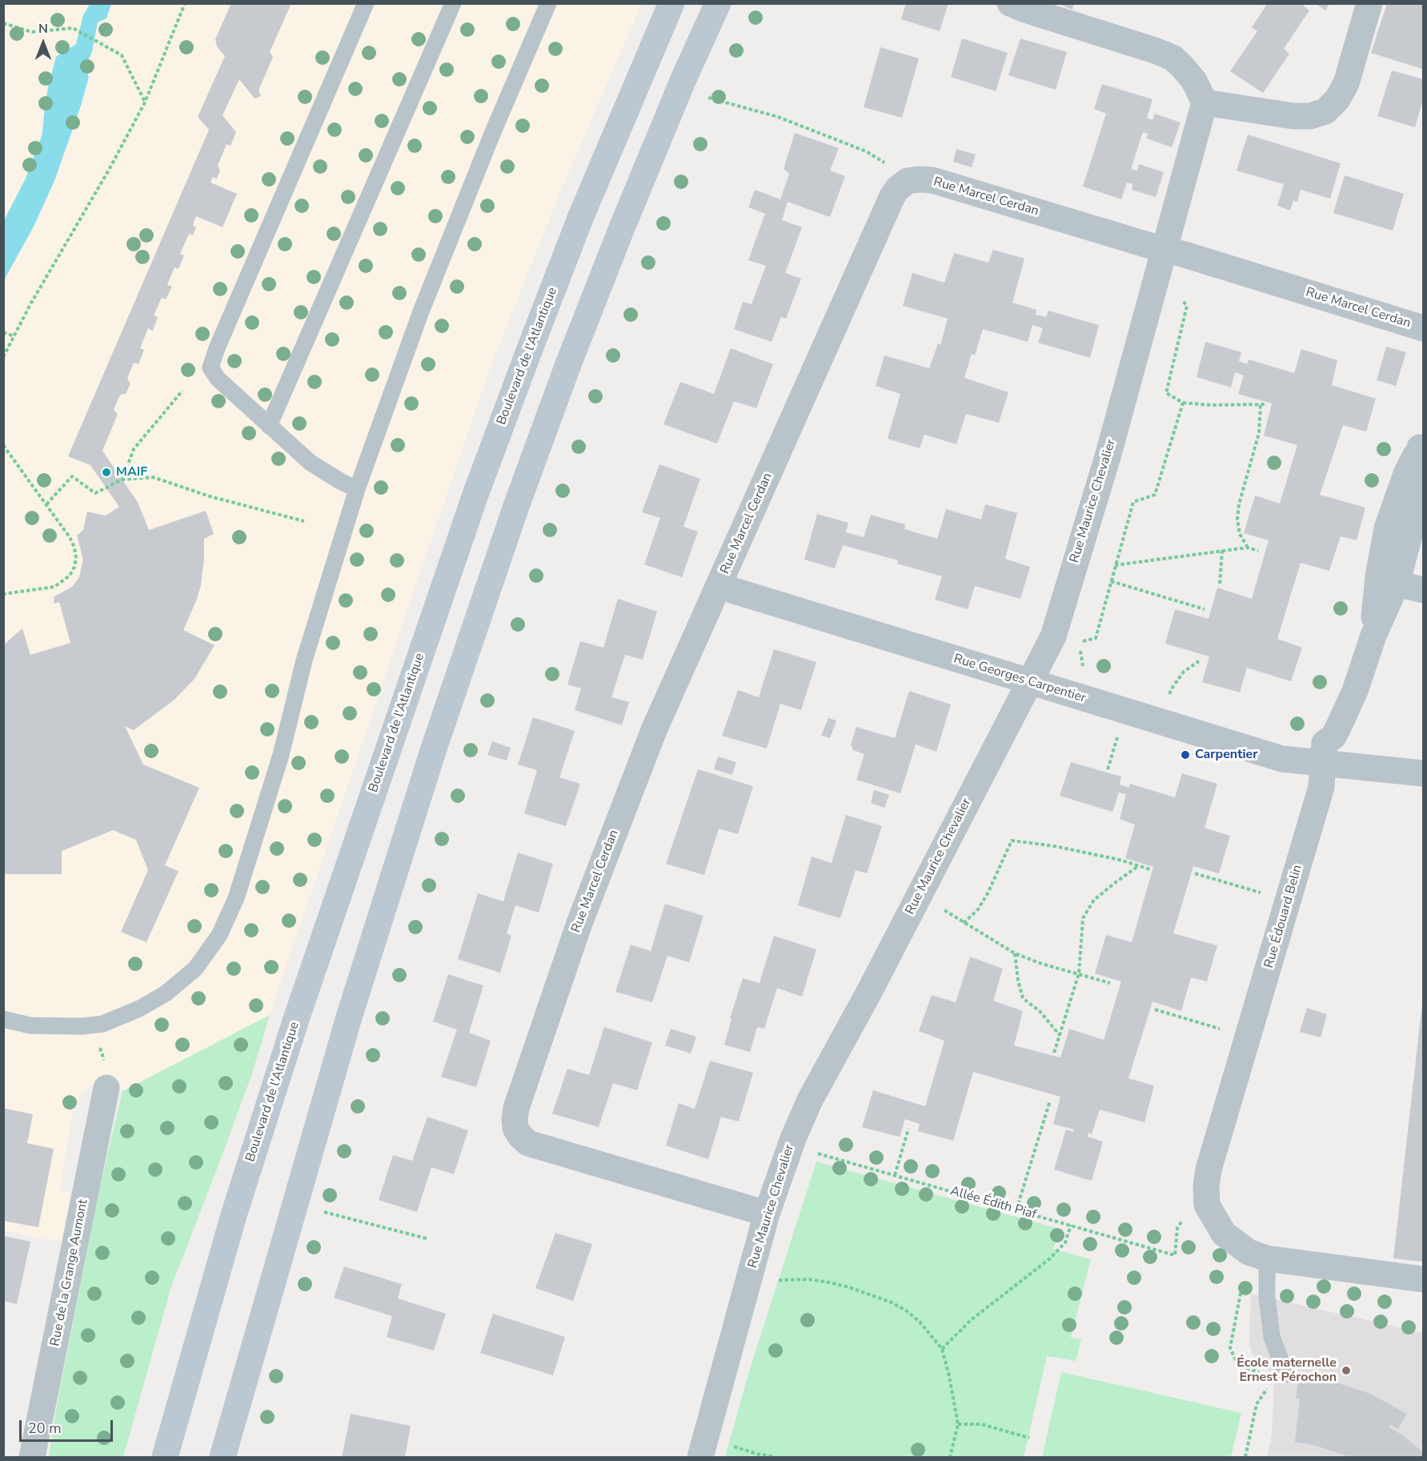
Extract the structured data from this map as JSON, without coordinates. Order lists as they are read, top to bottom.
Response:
{
  "streets": {
    "main road": ["Boulevard de l'Atlantique"],
    "street": [
      "Rue Marcel Cerdan",
      "Rue Maurice Chevalier",
      "Rue Georges Carpentier",
      "Rue Édouard Belin",
      "Rue de la Grange Aumont"
    ],
    "path": ["Allée Édith Piaf"]
  },
  "crossings": [
    ["Rue Marcel Cerdan", "Rue Maurice Chevalier"],
    ["Rue Marcel Cerdan", "Rue Georges Carpentier"],
    ["Rue Maurice Chevalier", "Rue Georges Carpentier"],
    ["Rue Georges Carpentier", "Rue Édouard Belin"]
  ],
  "places": ["MAIF", "Carpentier", "École maternelle Ernest Pérochon"],
  "scale_bar": "20 m",
  "north": "top"
}
